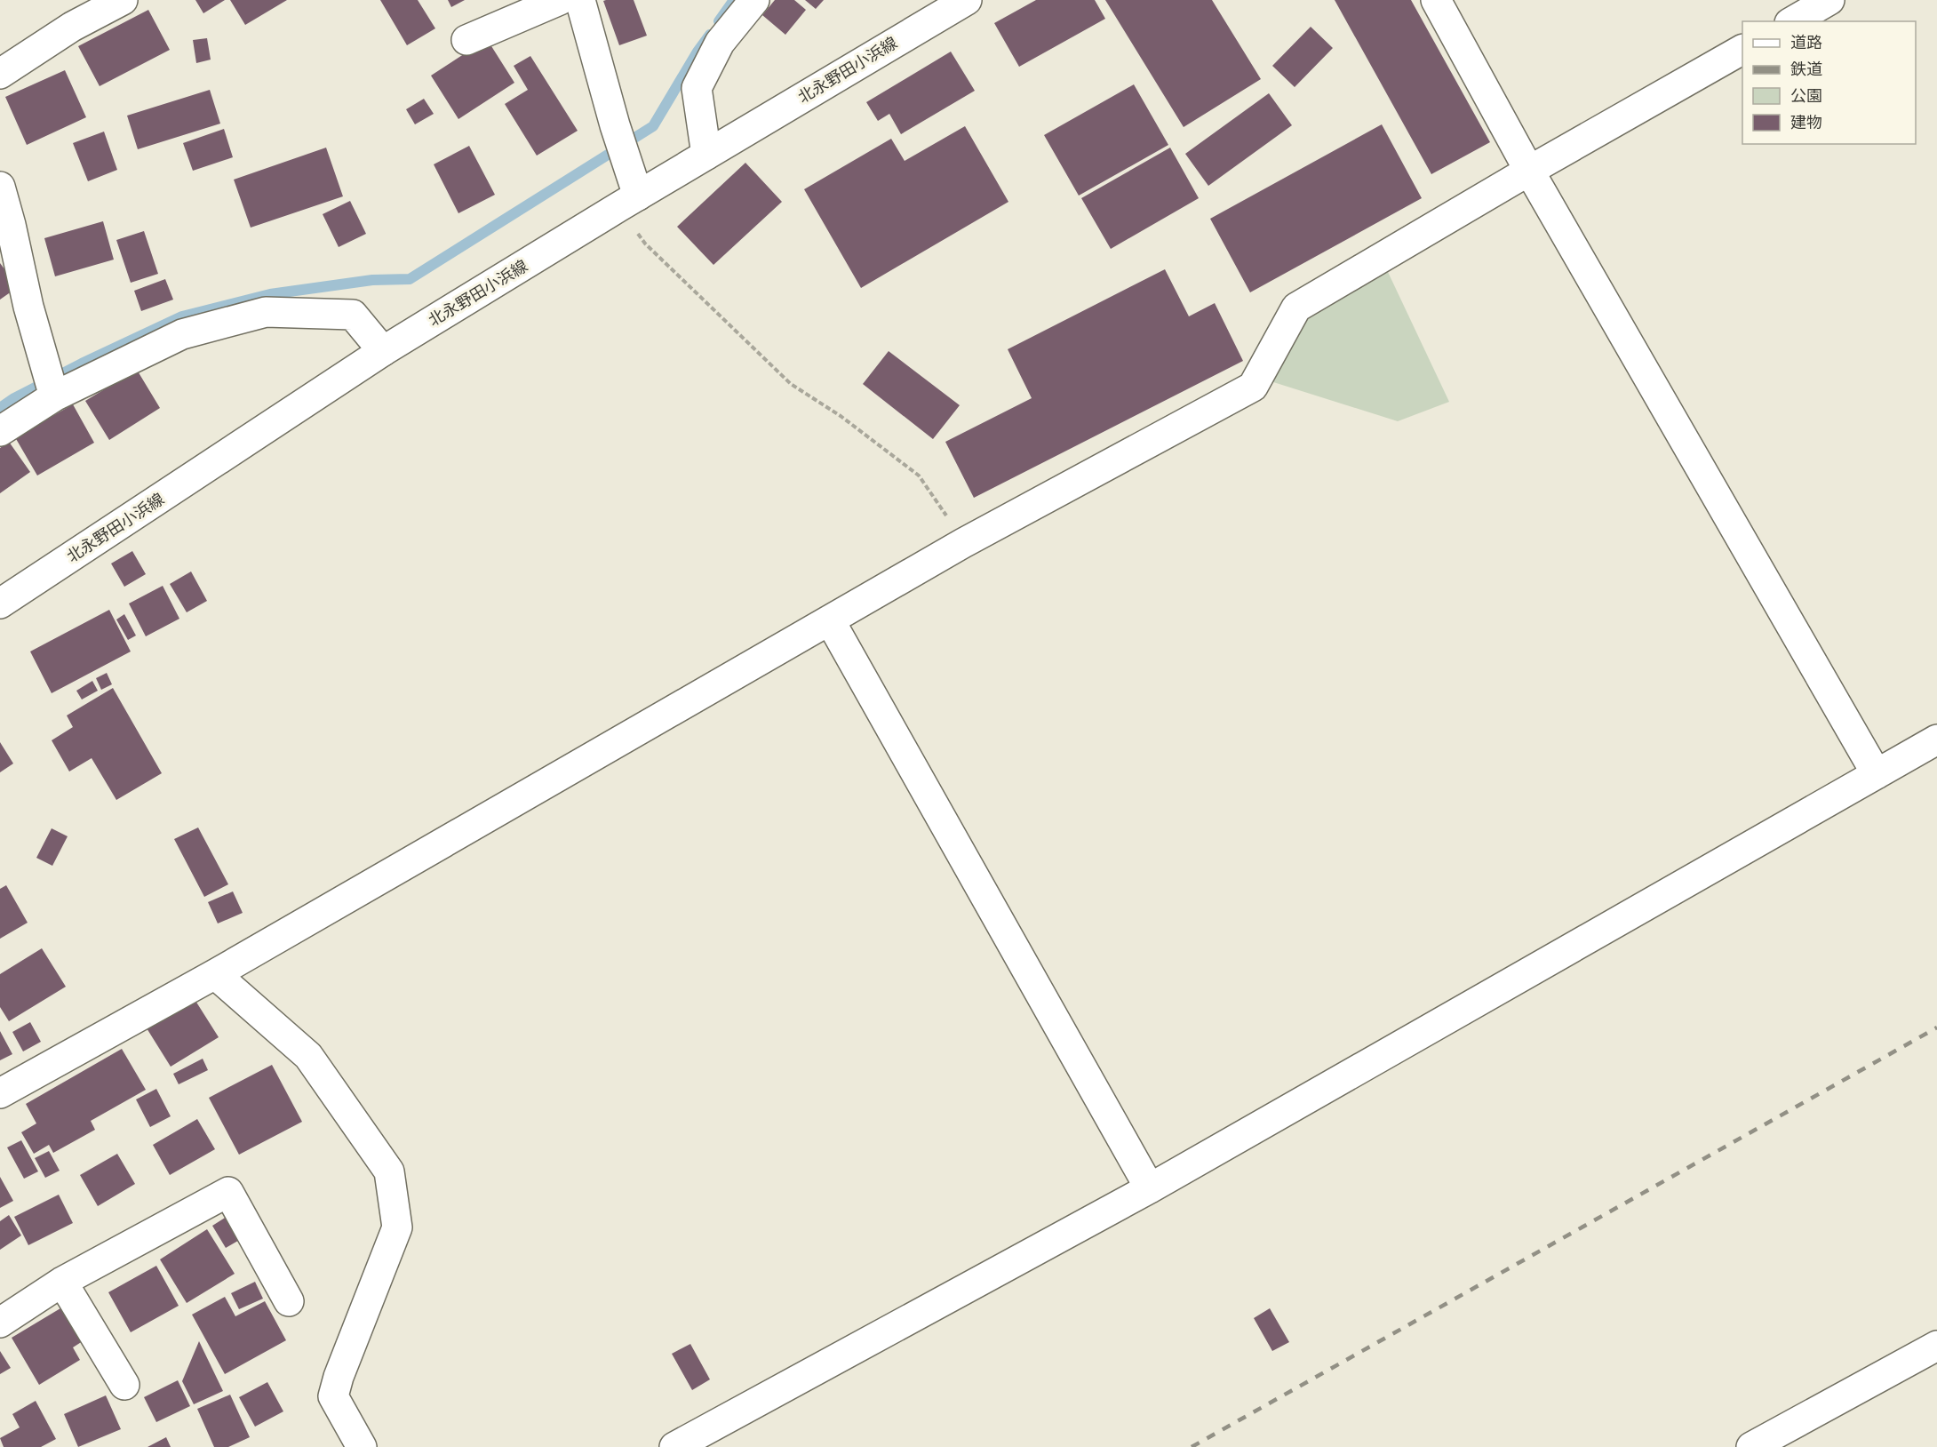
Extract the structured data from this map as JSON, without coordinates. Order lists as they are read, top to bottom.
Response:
{
  "streets": {
    "street": ["北永野田小浜線"]
  },
  "legend": [
    "道路",
    "鉄道",
    "公園",
    "建物"
  ]
}
